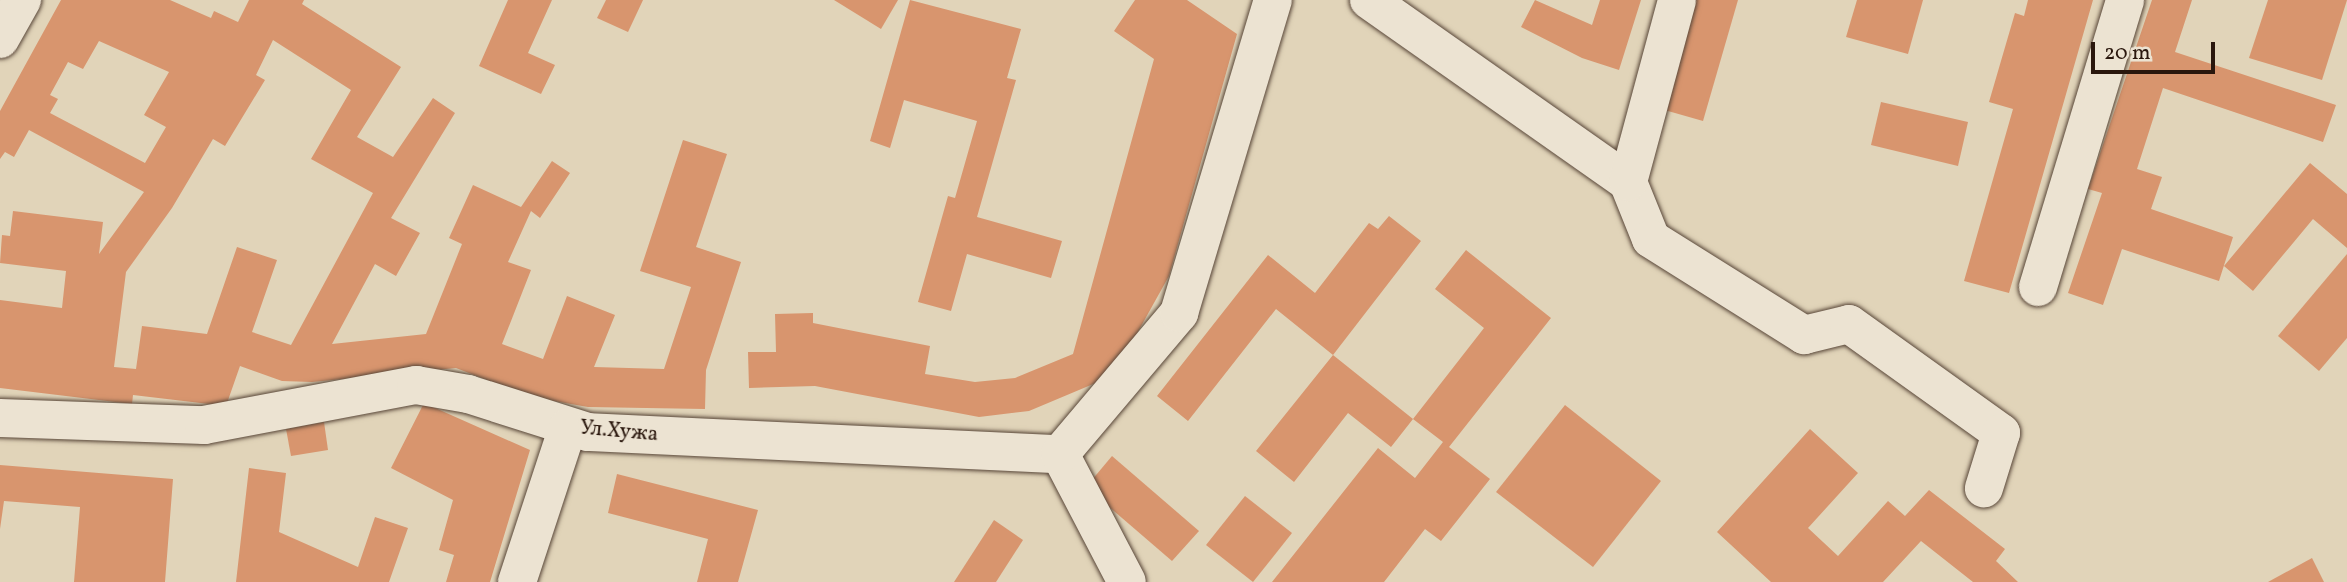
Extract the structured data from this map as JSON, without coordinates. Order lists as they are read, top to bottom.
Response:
{
  "streets": {
    "street": ["Ул.Хужа"]
  },
  "scale_bar": "20 m"
}
